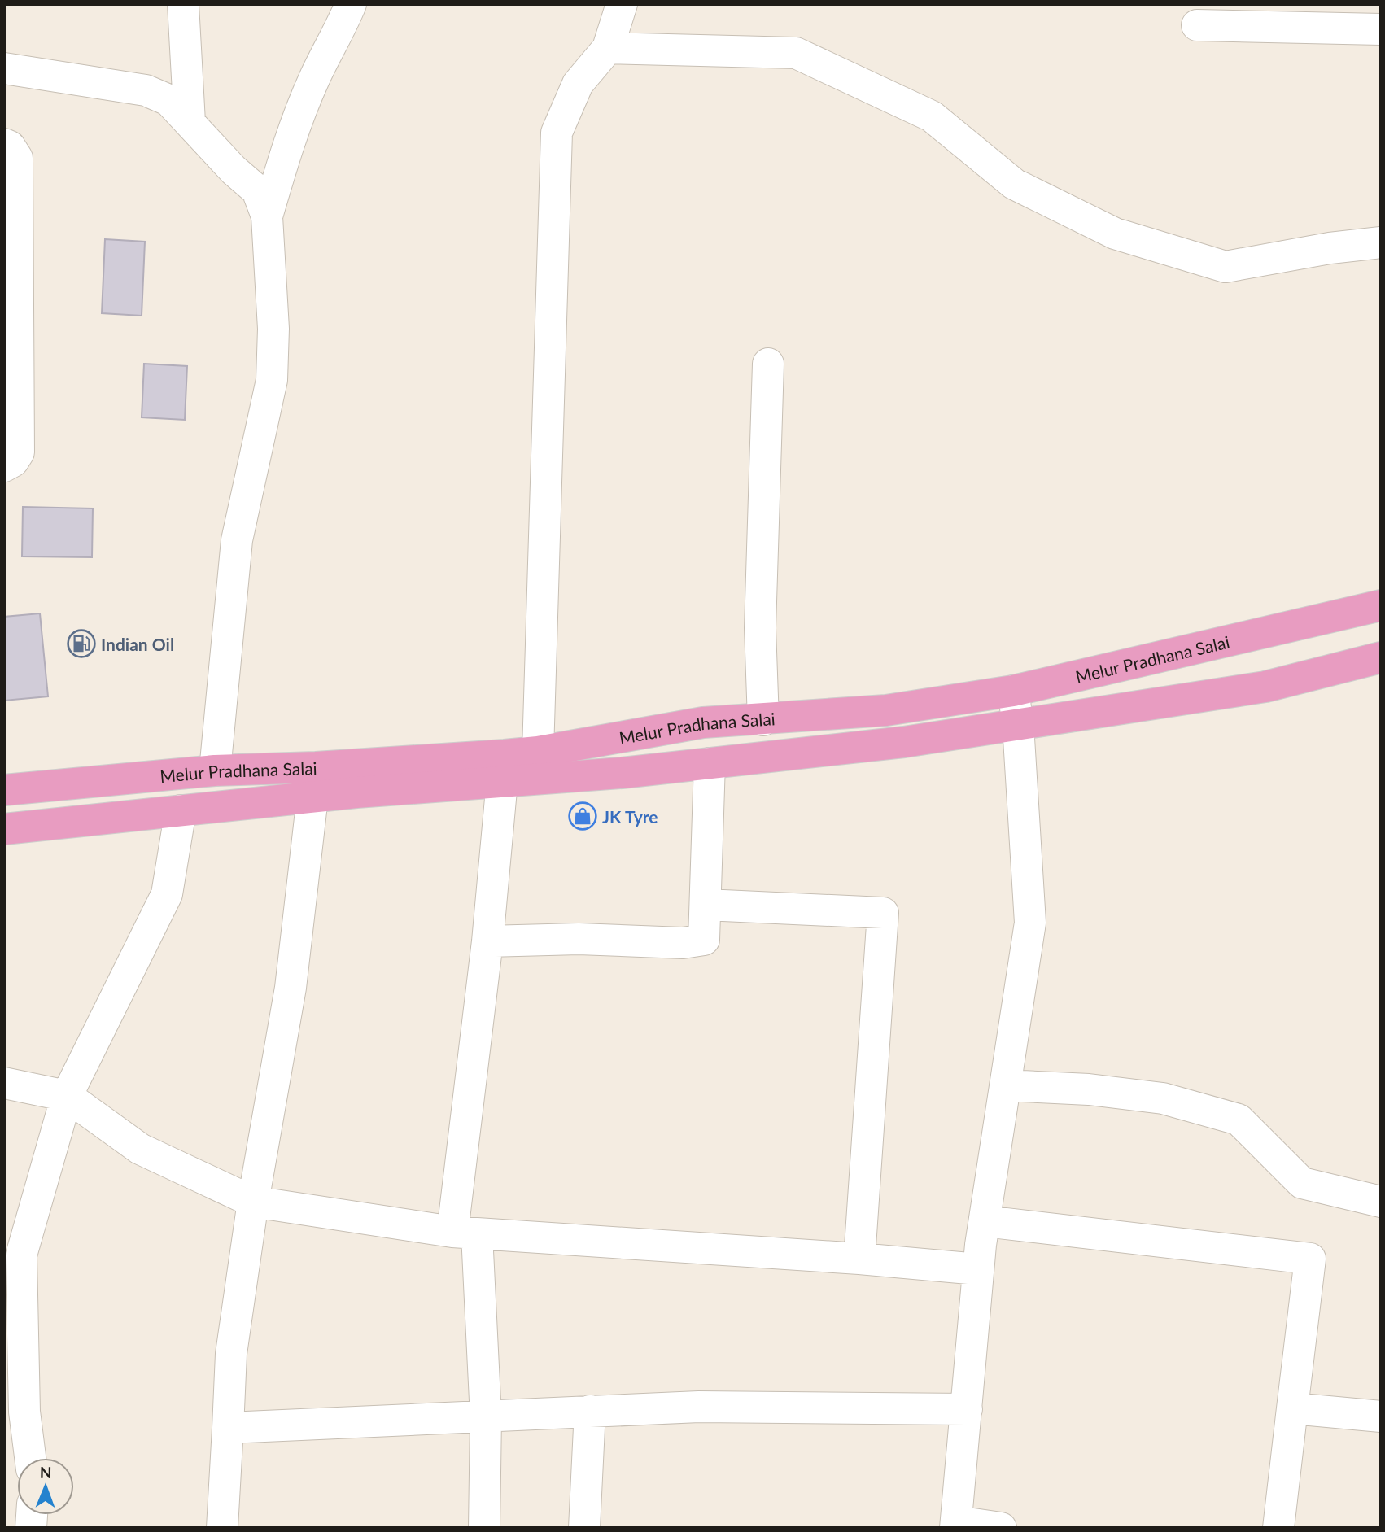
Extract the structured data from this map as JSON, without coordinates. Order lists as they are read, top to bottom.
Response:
{
  "streets": {
    "main road": ["Melur Pradhana Salai"]
  },
  "places": {
    "fuel station": ["Indian Oil"],
    "shop": ["JK Tyre"]
  },
  "north": "top"
}
